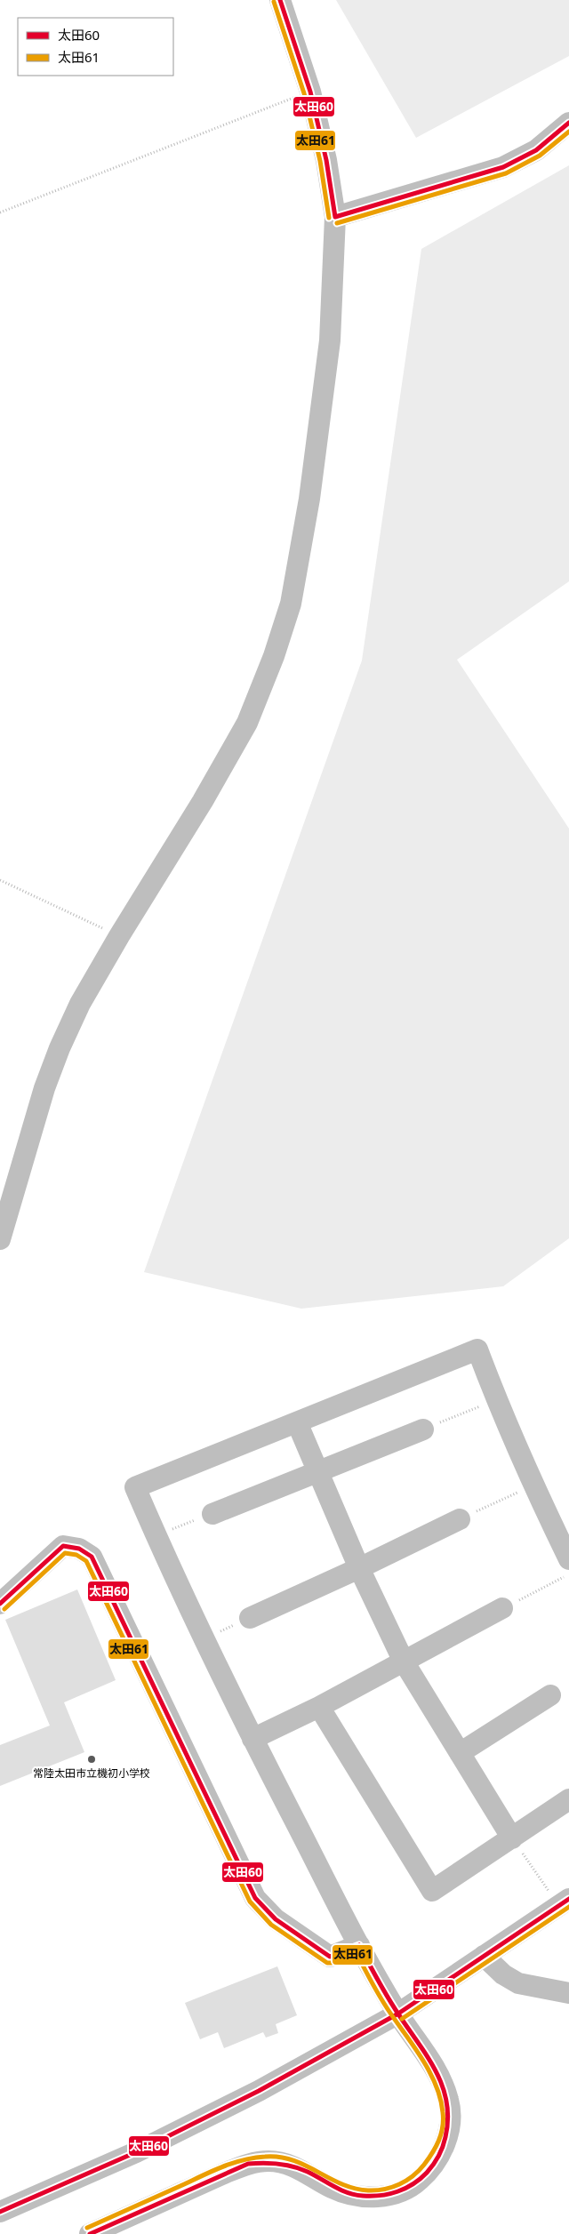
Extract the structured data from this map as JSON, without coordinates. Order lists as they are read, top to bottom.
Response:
{
  "places": ["常陸太田市立機初小学校"],
  "lines": ["transit line 太田60", "transit line 太田61"],
  "legend": ["太田60", "太田61"]
}
